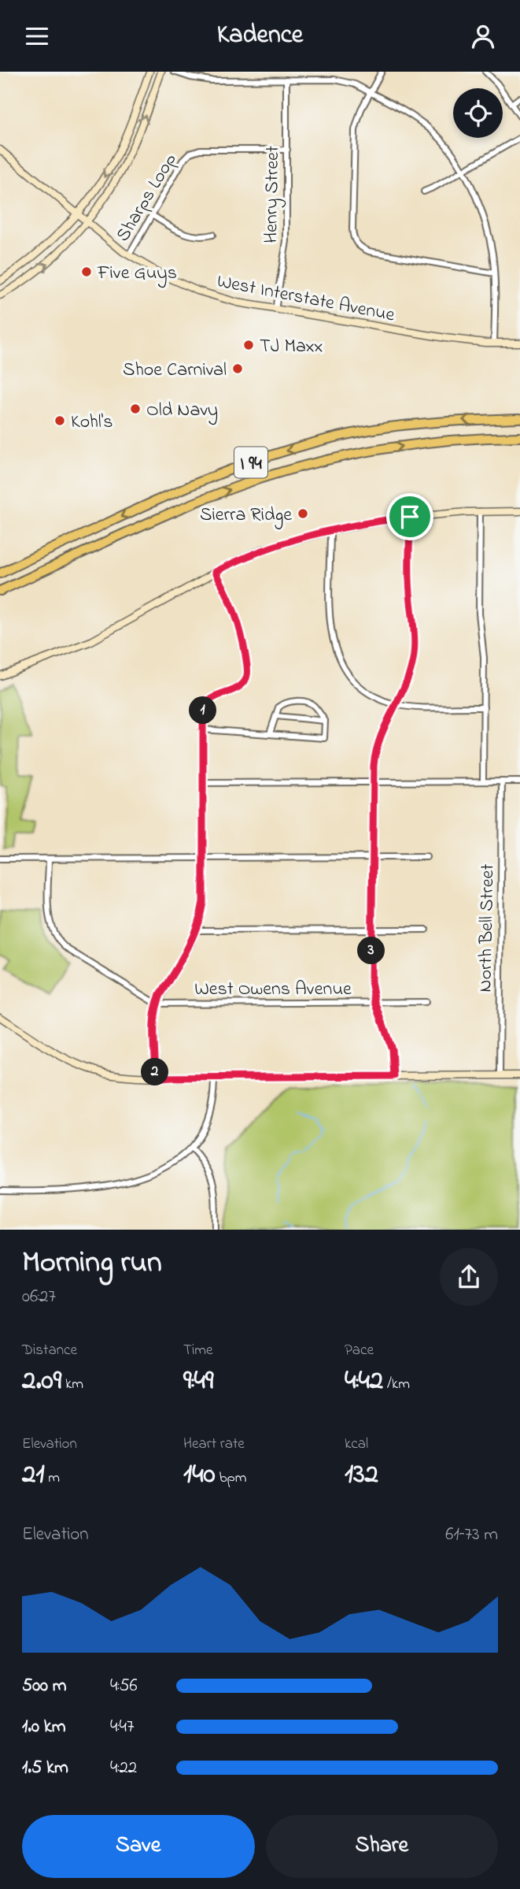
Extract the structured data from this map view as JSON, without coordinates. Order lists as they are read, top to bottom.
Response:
{
  "streets": {
    "highway": ["I 94"],
    "street": [
      "Henry Street",
      "Sharps Loop",
      "West Interstate Avenue",
      "North Bell Street",
      "West Owens Avenue"
    ]
  },
  "crossings": [
    ["Henry Street", "Sharps Loop"],
    ["Henry Street", "West Interstate Avenue"],
    ["Sharps Loop", "West Interstate Avenue"]
  ],
  "places": [
    "Five Guys",
    "TJ Maxx",
    "Shoe Carnival",
    "Old Navy",
    "Kohl's",
    "Sierra Ridge"
  ],
  "page": {
    "header": "Kadence",
    "pins": ["1", "3", "2"],
    "heading": ["Morning run", "06:27"],
    "stats": [
      ["Distance", "2.09 km"],
      ["Time", "9:49"],
      ["Pace", "4:42 /km"],
      ["Elevation", "21 m"],
      ["Heart rate", "140 bpm"],
      ["kcal", "132"]
    ],
    "chart": ["Elevation", "61–73 m"],
    "list": [
      {
        "name": "500 m",
        "note": "4:56"
      },
      {
        "name": "1.0 km",
        "note": "4:47"
      },
      {
        "name": "1.5 km",
        "note": "4:22"
      }
    ],
    "buttons": ["Save", "Share"]
  }
}
